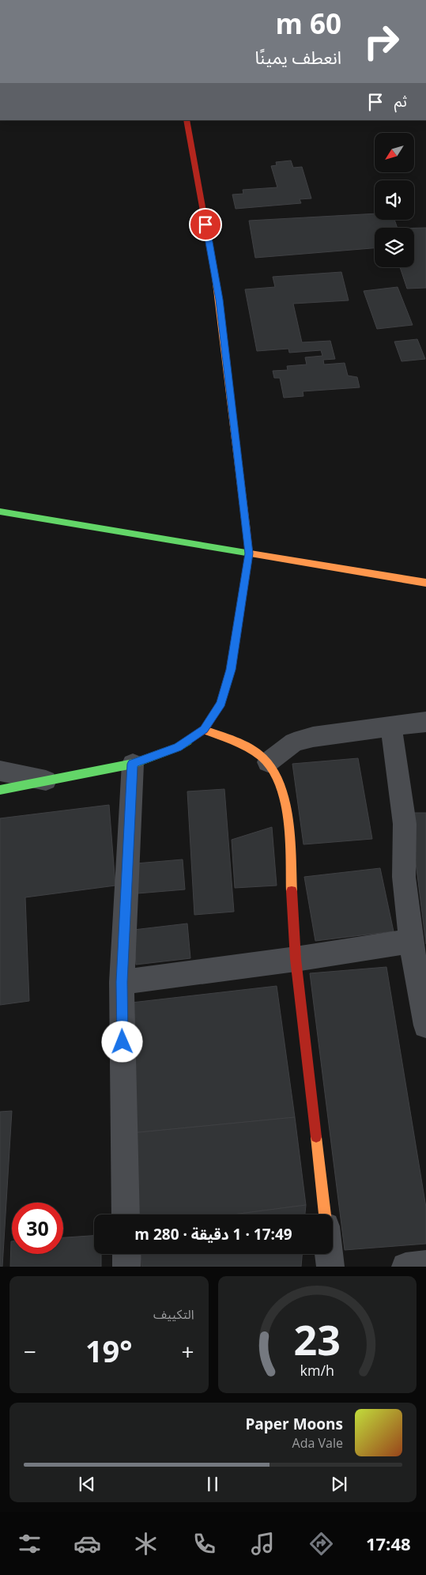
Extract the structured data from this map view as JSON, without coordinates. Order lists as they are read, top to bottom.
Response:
{
  "north": "bottom left",
  "page": {
    "turn": ["60 m", "انعطف يمينًا"],
    "then": "ثم",
    "limit": "30",
    "trip": "17:49 · 1 دقيقة · 280 m",
    "tile": "التكييف",
    "heat": ["−", "19°", "+"],
    "song": ["Paper Moons", "Ada Vale"],
    "tabs": "17:48",
    "gauge": ["23", "km/h"]
  }
}
